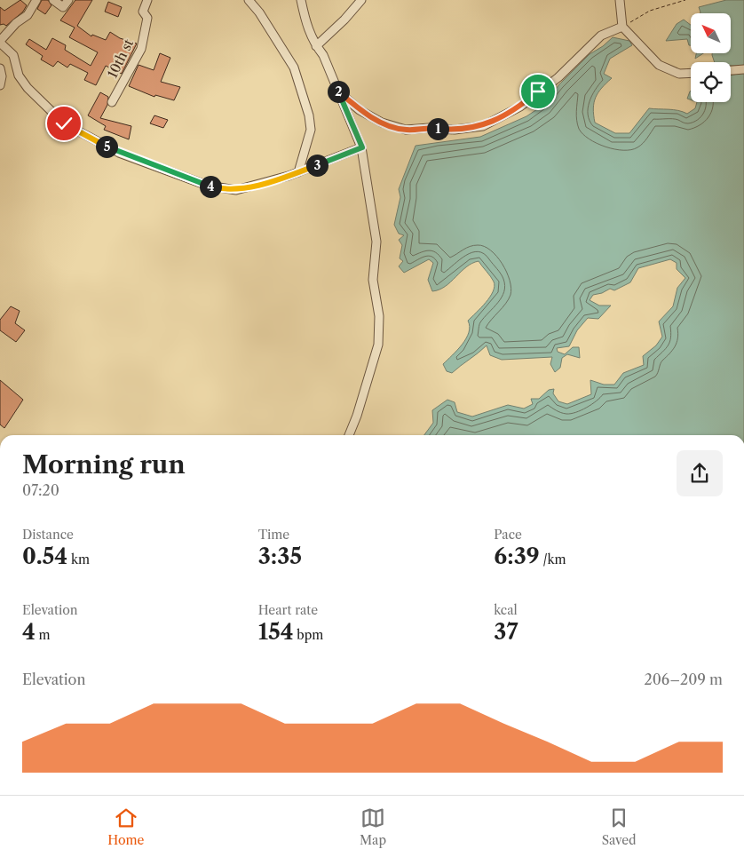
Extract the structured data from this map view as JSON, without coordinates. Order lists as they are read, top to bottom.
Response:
{
  "streets": {
    "street": ["10th st"]
  },
  "north": "top left",
  "page": {
    "pins": [
      "2",
      "1",
      "5",
      "3",
      "4"
    ],
    "heading": ["Morning run", "07:20"],
    "stats": [
      ["Distance", "0.54 km"],
      ["Time", "3:35"],
      ["Pace", "6:39 /km"],
      ["Elevation", "4 m"],
      ["Heart rate", "154 bpm"],
      ["kcal", "37"]
    ],
    "chart": ["Elevation", "206–209 m"],
    "tabs": ["Home", "Map", "Saved"]
  }
}
